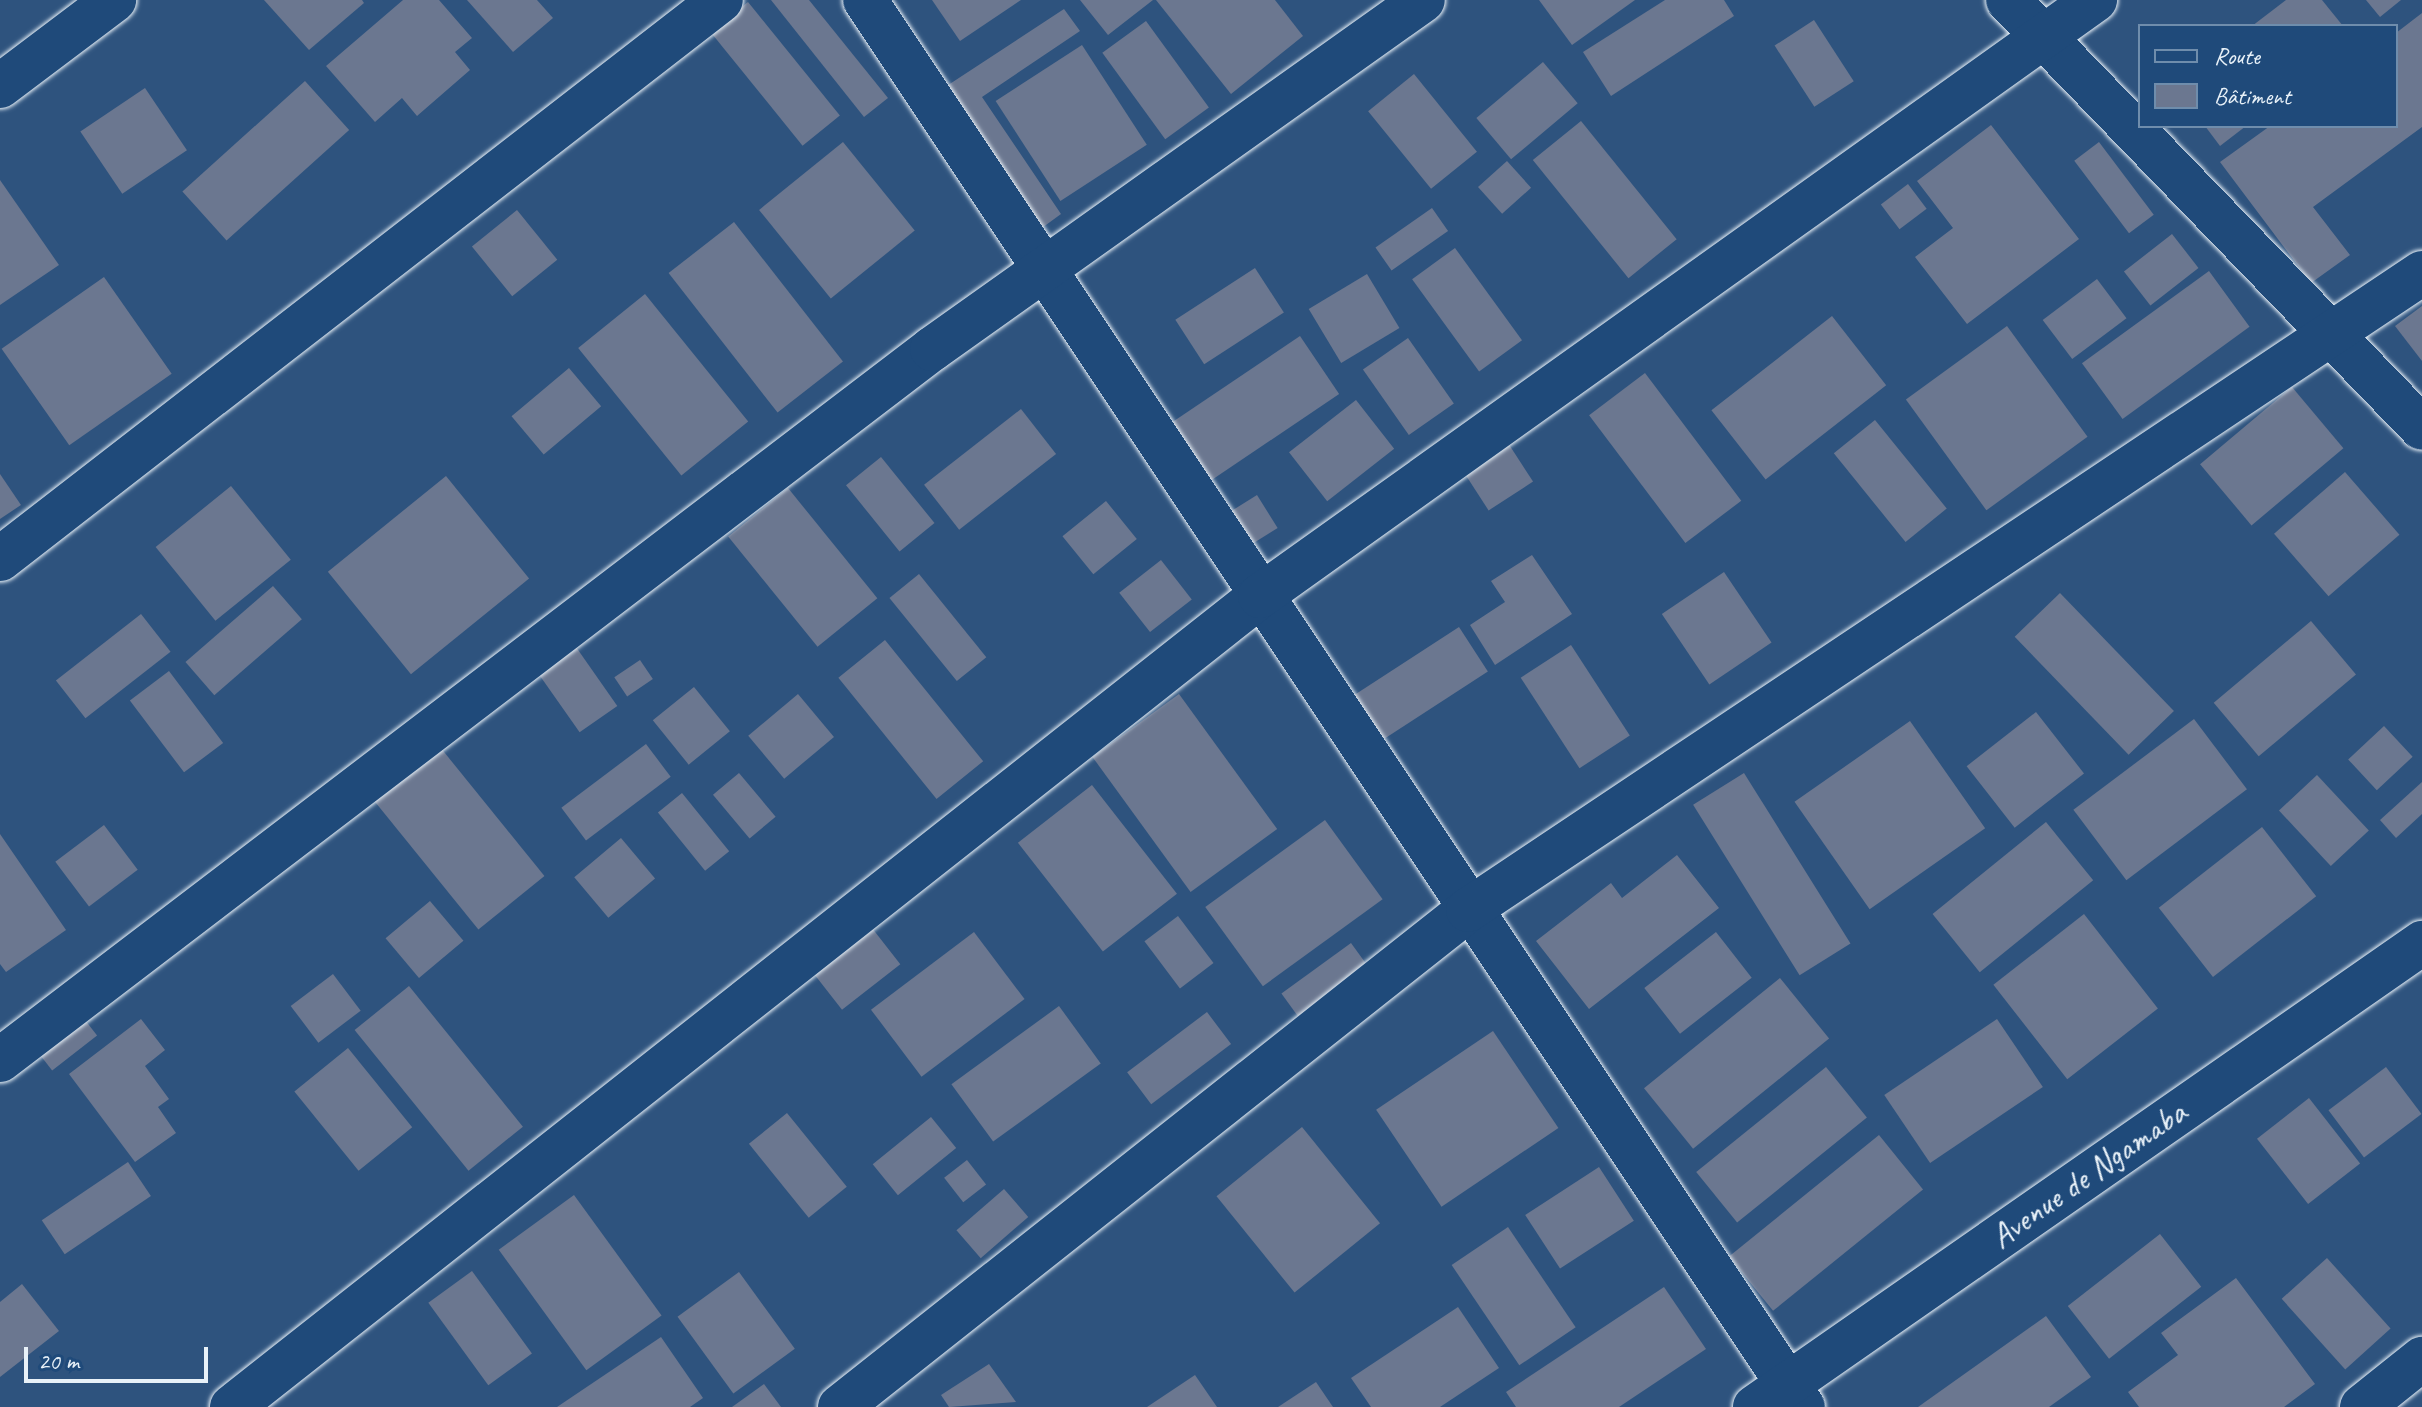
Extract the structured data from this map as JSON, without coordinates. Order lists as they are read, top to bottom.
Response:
{
  "streets": {
    "street": ["Avenue de Ngamaba"]
  },
  "legend": ["Route", "Bâtiment"],
  "scale_bar": "20 m"
}
